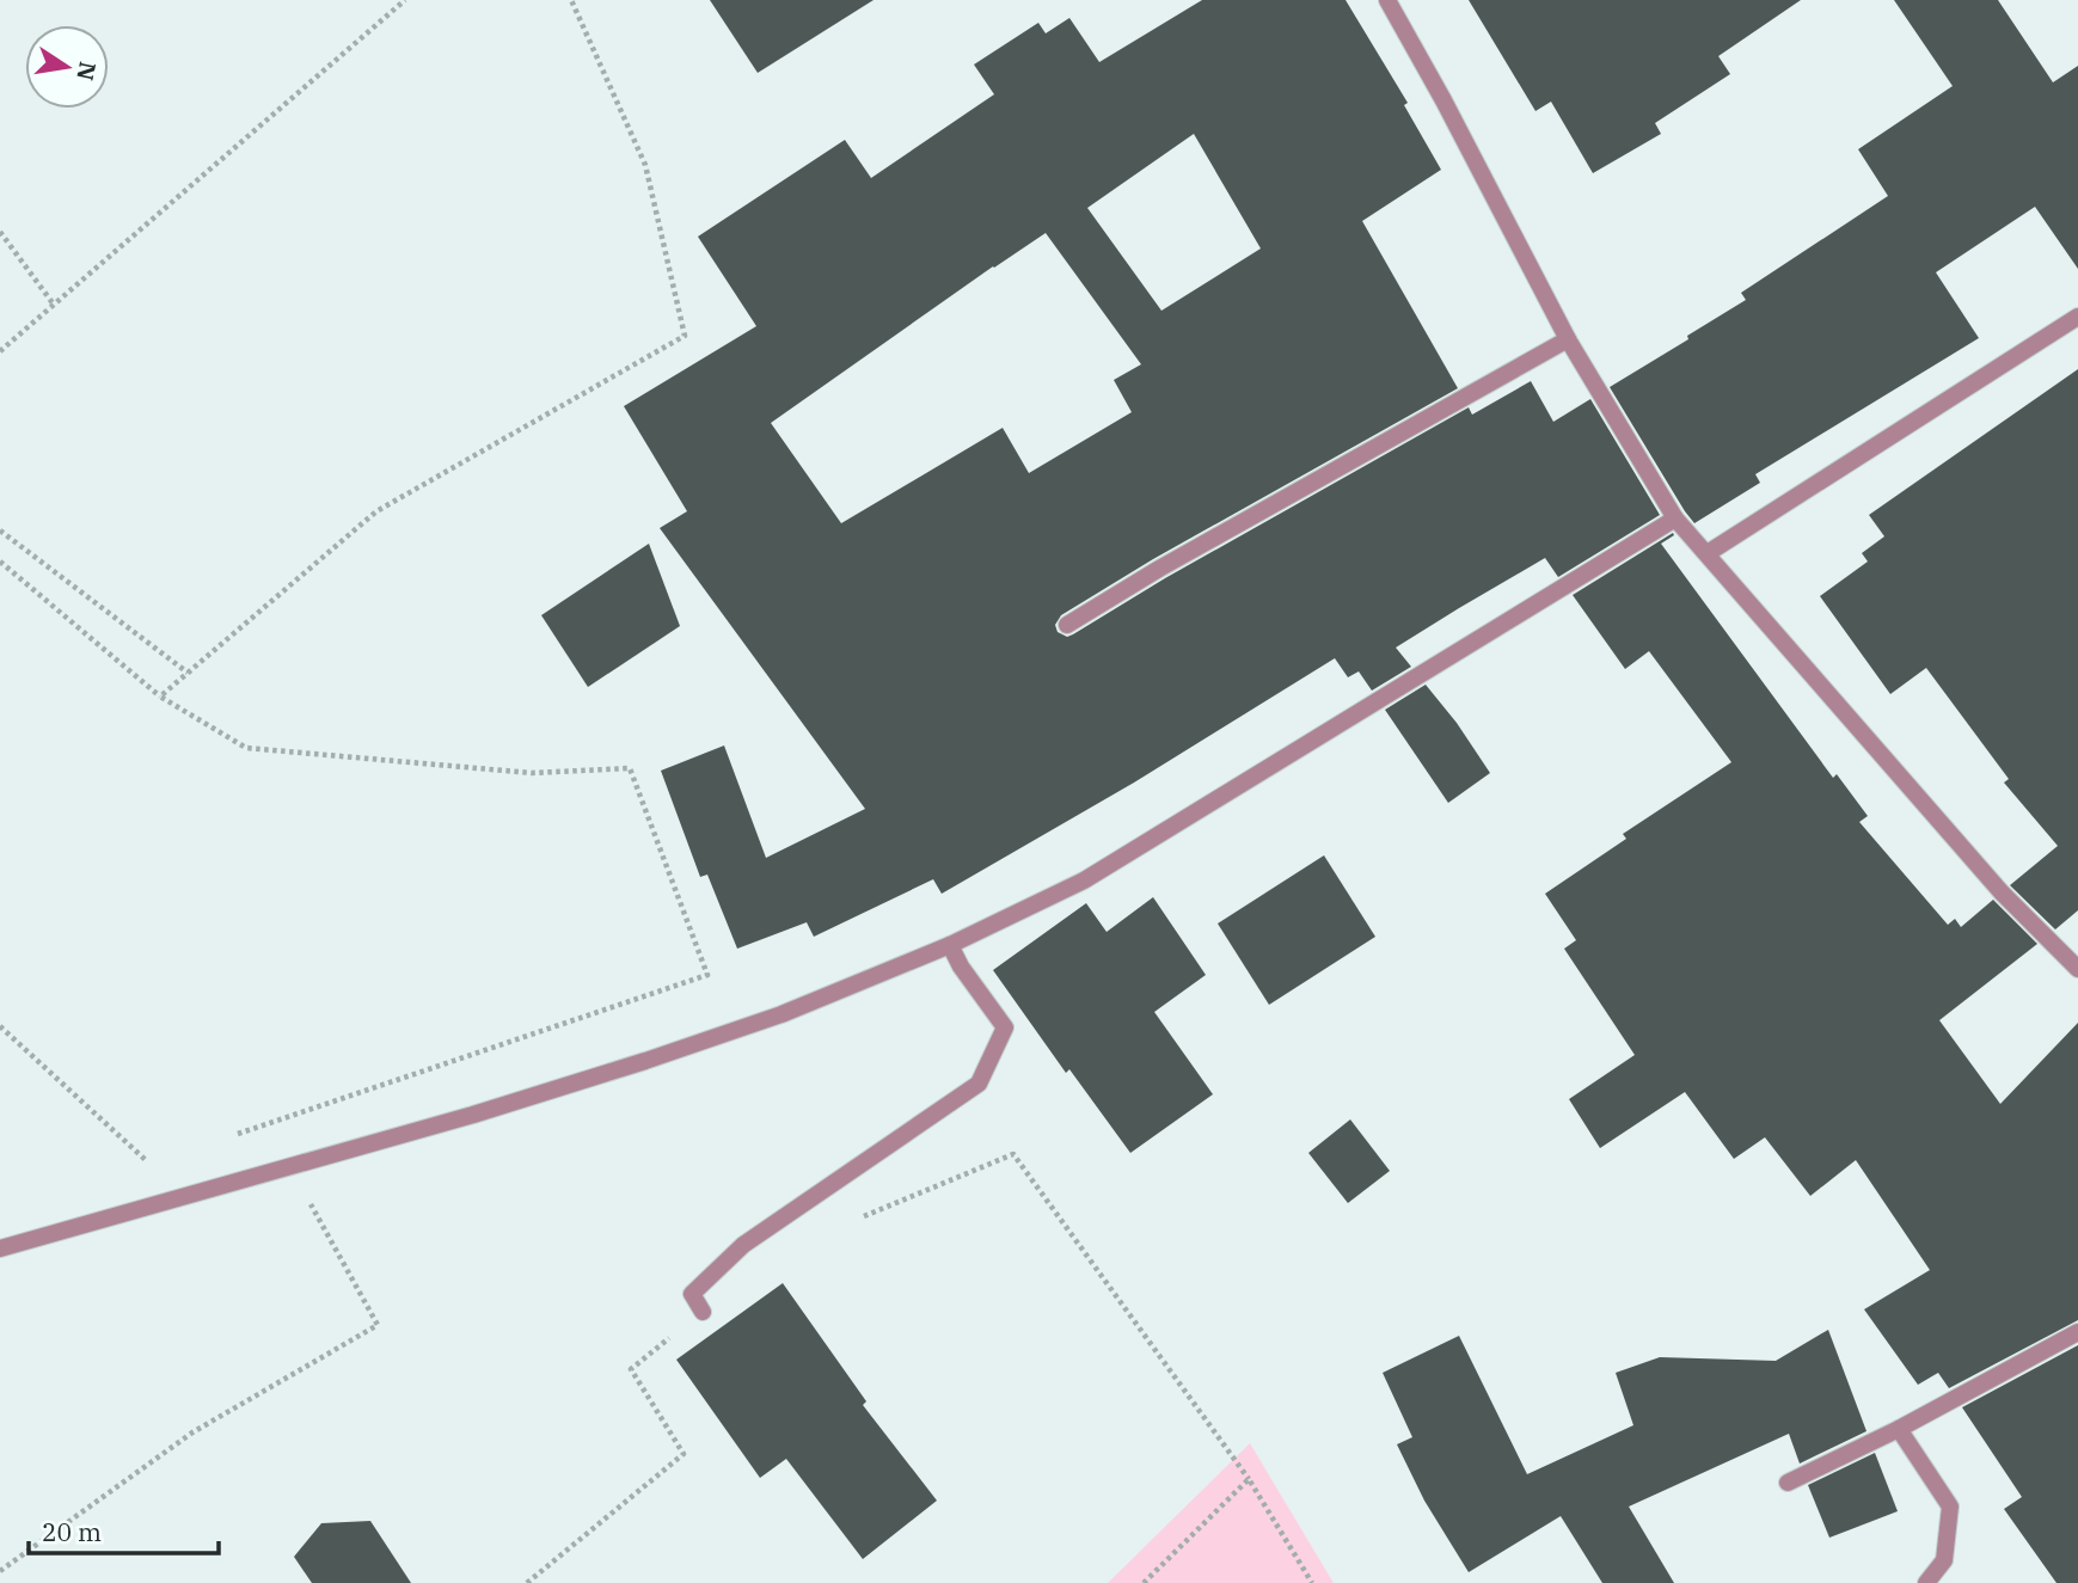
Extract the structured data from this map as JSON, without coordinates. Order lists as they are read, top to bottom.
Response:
{
  "scale_bar": "20 m",
  "north": "right"
}
